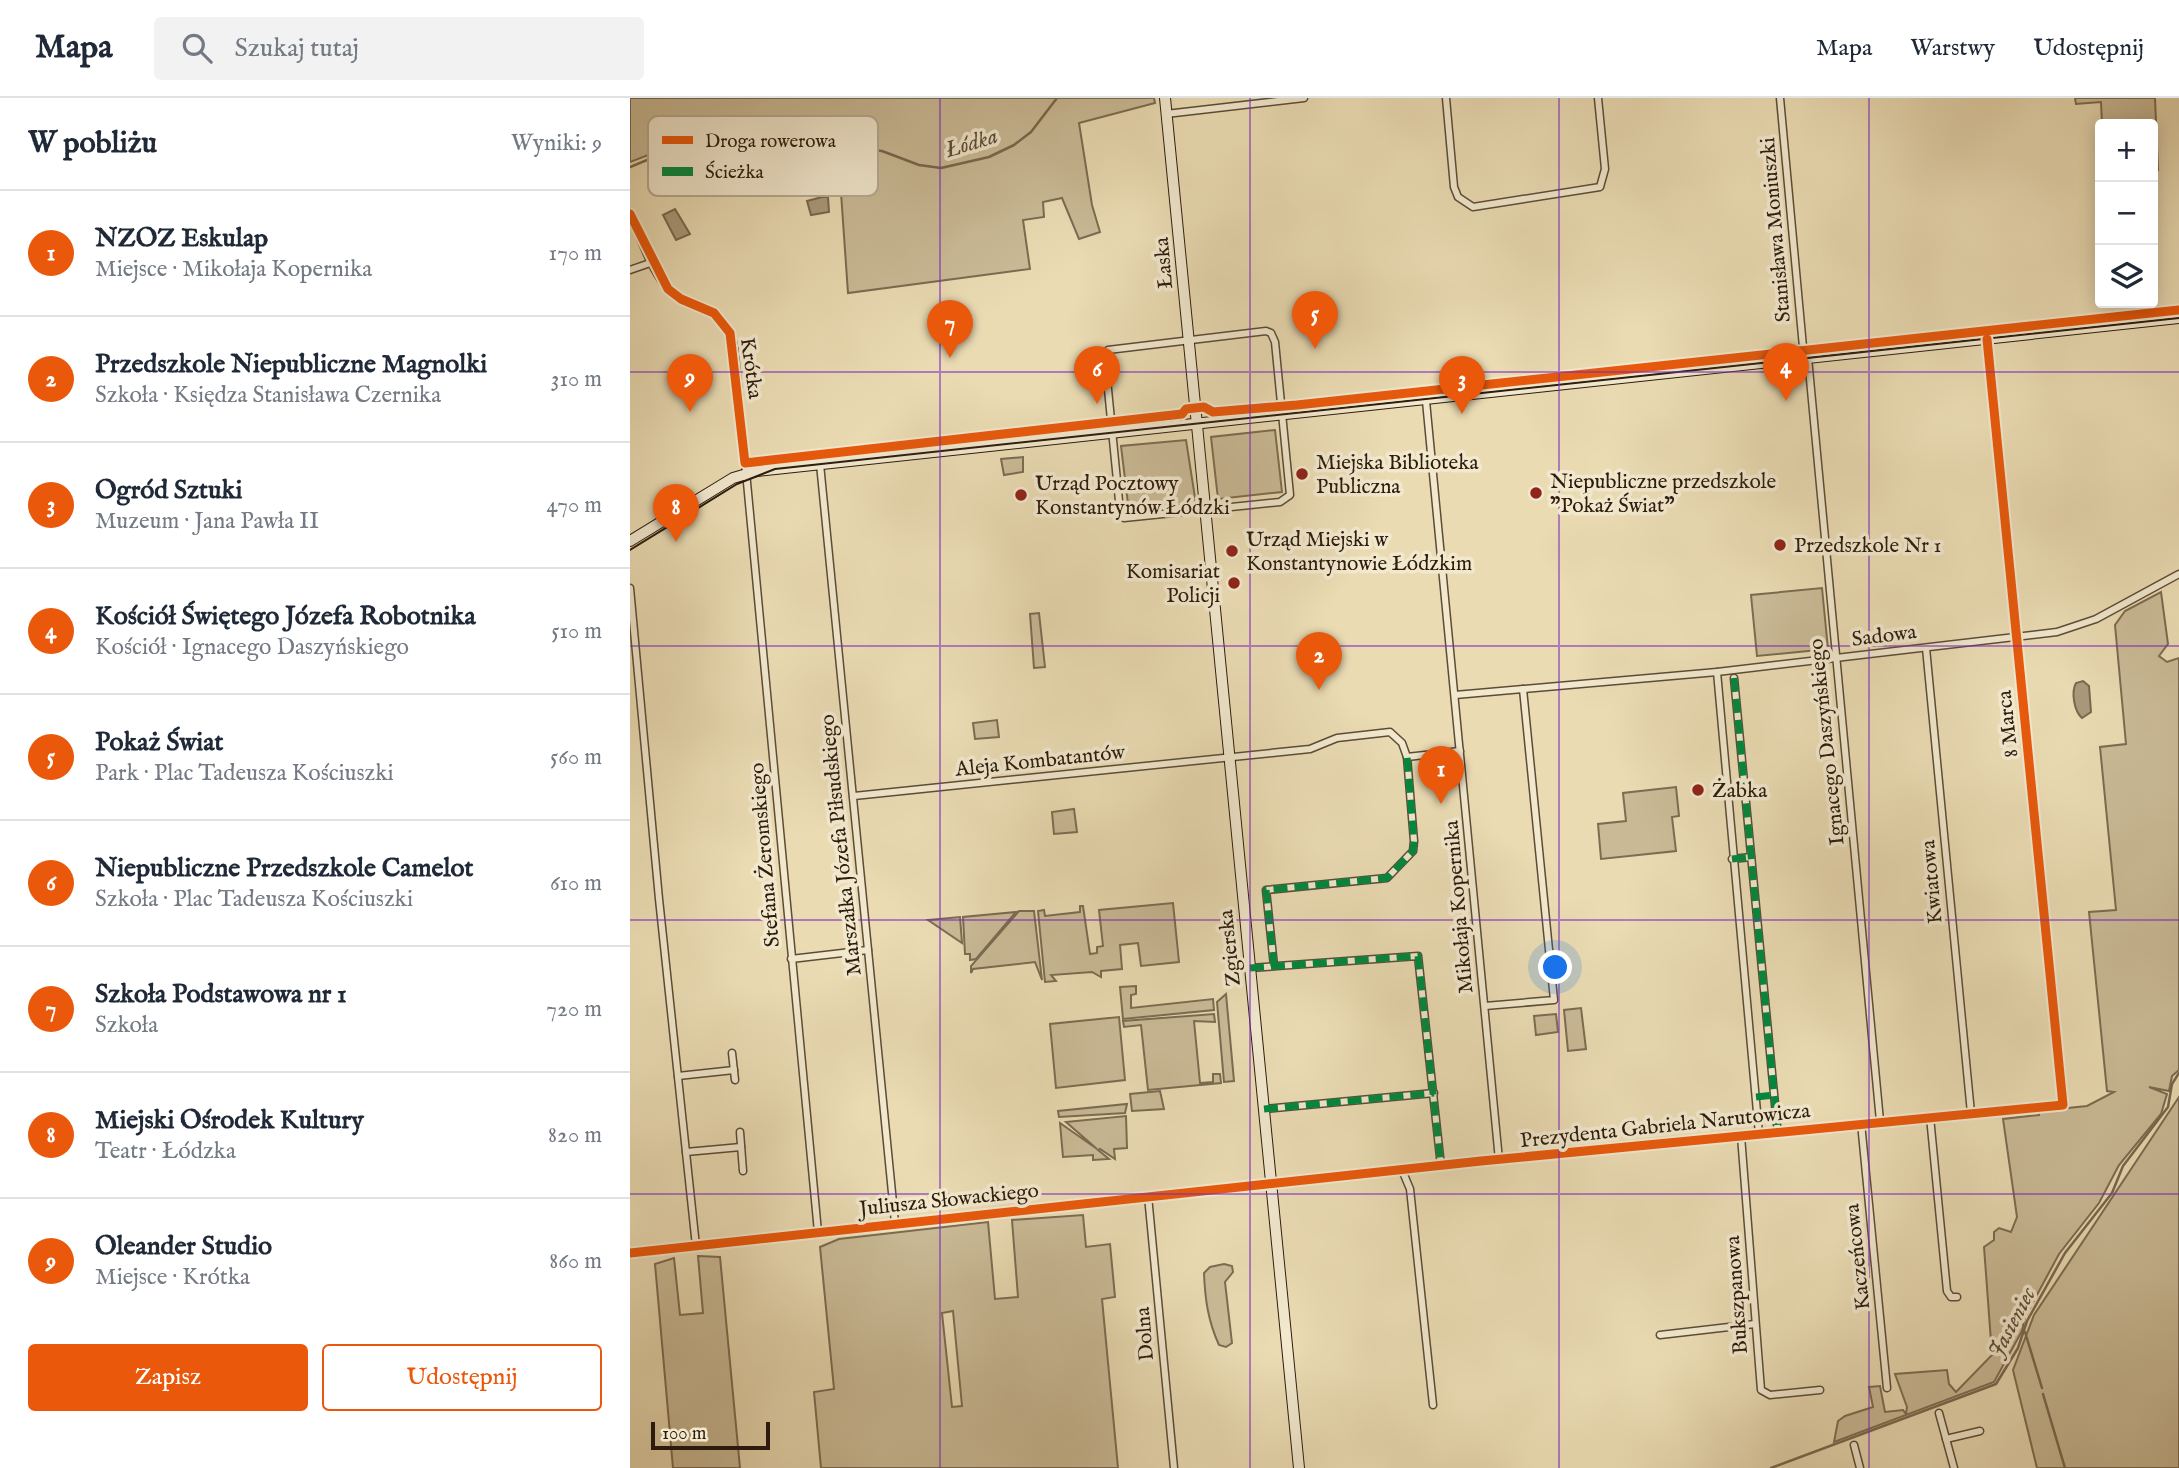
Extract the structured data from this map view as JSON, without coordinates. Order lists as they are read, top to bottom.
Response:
{
  "streets": {
    "main road": ["Łaska", "Zgierska"],
    "street": [
      "Stanisława Moniuszki",
      "Krótka",
      "Sadowa",
      "8 Marca",
      "Ignacego Daszyńskiego",
      "Aleja Kombatantów",
      "Marszałka Józefa Piłsudskiego",
      "Stefana Żeromskiego",
      "Kwiatowa",
      "Mikołaja Kopernika",
      "Prezydenta Gabriela Narutowicza",
      "Juliusza Słowackiego",
      "Kaczeńcowa",
      "Bukszpanowa",
      "Dolna"
    ]
  },
  "crossings": [
    ["Stanisława Moniuszki", "Ignacego Daszyńskiego"],
    ["Łaska", "Zgierska"],
    ["Krótka", "Stefana Żeromskiego"],
    ["Sadowa", "8 Marca"],
    ["Sadowa", "Ignacego Daszyńskiego"],
    ["Sadowa", "Kwiatowa"],
    ["Sadowa", "Mikołaja Kopernika"],
    ["8 Marca", "Prezydenta Gabriela Narutowicza"],
    ["Ignacego Daszyńskiego", "Prezydenta Gabriela Narutowicza"],
    ["Aleja Kombatantów", "Marszałka Józefa Piłsudskiego"],
    ["Aleja Kombatantów", "Zgierska"],
    ["Marszałka Józefa Piłsudskiego", "Juliusza Słowackiego"],
    ["Stefana Żeromskiego", "Juliusza Słowackiego"],
    ["Kwiatowa", "Prezydenta Gabriela Narutowicza"],
    ["Mikołaja Kopernika", "Prezydenta Gabriela Narutowicza"],
    ["Zgierska", "Prezydenta Gabriela Narutowicza"],
    ["Zgierska", "Juliusza Słowackiego"],
    ["Prezydenta Gabriela Narutowicza", "Juliusza Słowackiego"],
    ["Prezydenta Gabriela Narutowicza", "Kaczeńcowa"],
    ["Prezydenta Gabriela Narutowicza", "Bukszpanowa"],
    ["Juliusza Słowackiego", "Dolna"]
  ],
  "water": ["Łódka", "Jasieniec"],
  "places": [
    "Miejska Biblioteka Publiczna",
    "Niepubliczne przedszkole \"Pokaż Świat\"",
    "Urząd Pocztowy Konstantynów Łódzki",
    "Przedszkole Nr 1",
    "Urząd Miejski w Konstantynowie Łódzkim",
    "Komisariat Policji",
    "Żabka"
  ],
  "legend": ["Droga rowerowa", "Ścieżka"],
  "scale_bar": "100 m",
  "page": {
    "header": "Mapa",
    "search": "Szukaj tutaj",
    "nav": ["Mapa", "Warstwy", "Udostępnij"],
    "heading": ["W pobliżu", "Wyniki: 9"],
    "map_buttons": ["+", "−"],
    "list": [
      {
        "mark": "1",
        "name": "NZOZ Eskulap",
        "note": "Miejsce · Mikołaja Kopernika",
        "value": "170 m"
      },
      {
        "mark": "2",
        "name": "Przedszkole Niepubliczne Magnolki",
        "note": "Szkoła · Księdza Stanisława Czernika",
        "value": "310 m"
      },
      {
        "mark": "3",
        "name": "Ogród Sztuki",
        "note": "Muzeum · Jana Pawła II",
        "value": "470 m"
      },
      {
        "mark": "4",
        "name": "Kościół Świętego Józefa Robotnika",
        "note": "Kościół · Ignacego Daszyńskiego",
        "value": "510 m"
      },
      {
        "mark": "5",
        "name": "Pokaż Świat",
        "note": "Park · Plac Tadeusza Kościuszki",
        "value": "560 m"
      },
      {
        "mark": "6",
        "name": "Niepubliczne Przedszkole Camelot",
        "note": "Szkoła · Plac Tadeusza Kościuszki",
        "value": "610 m"
      },
      {
        "mark": "7",
        "name": "Szkoła Podstawowa nr 1",
        "note": "Szkoła",
        "value": "720 m"
      },
      {
        "mark": "8",
        "name": "Miejski Ośrodek Kultury",
        "note": "Teatr · Łódzka",
        "value": "820 m"
      },
      {
        "mark": "9",
        "name": "Oleander Studio",
        "note": "Miejsce · Krótka",
        "value": "860 m"
      }
    ],
    "pins": [
      "5",
      "7",
      "4",
      "6",
      "9",
      "3",
      "8",
      "2",
      "1"
    ],
    "buttons": ["Zapisz", "Udostępnij"],
    "scale": "100 m"
  }
}
